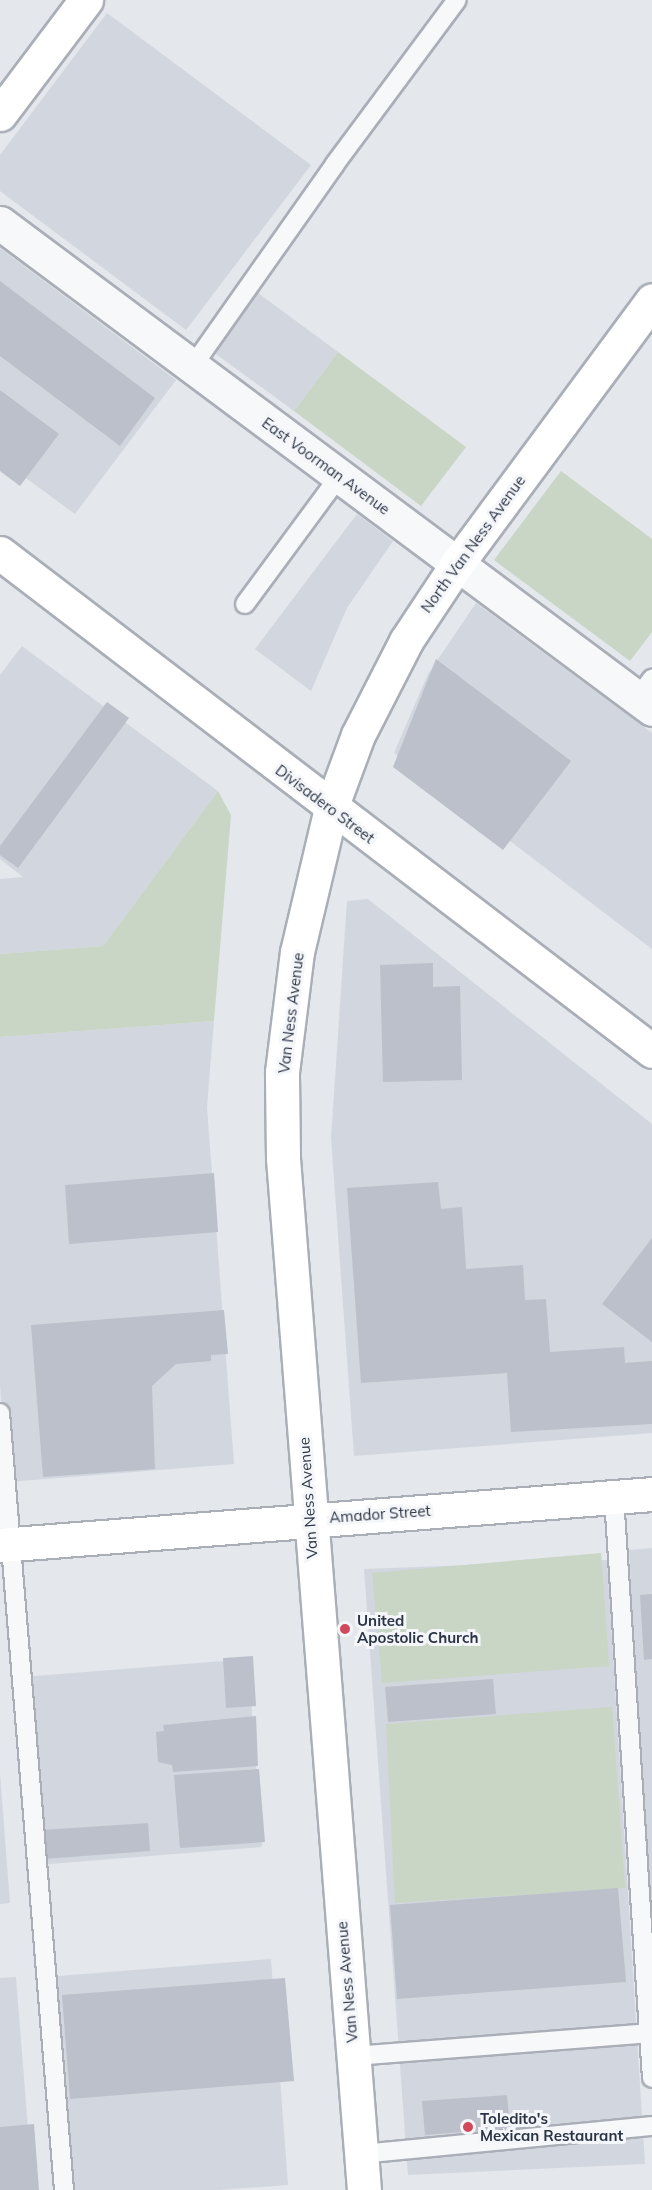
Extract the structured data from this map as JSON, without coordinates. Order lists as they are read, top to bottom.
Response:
{
  "streets": {
    "main road": [
      "North Van Ness Avenue",
      "Divisadero Street",
      "Van Ness Avenue",
      "Amador Street"
    ],
    "street": ["East Voorman Avenue"]
  },
  "crossings": [
    ["East Voorman Avenue", "North Van Ness Avenue"],
    ["North Van Ness Avenue", "Divisadero Street"],
    ["North Van Ness Avenue", "Van Ness Avenue"],
    ["Divisadero Street", "Van Ness Avenue"],
    ["Van Ness Avenue", "Amador Street"]
  ],
  "places": ["United Apostolic Church", "Toledito's Mexican Restaurant"]
}
